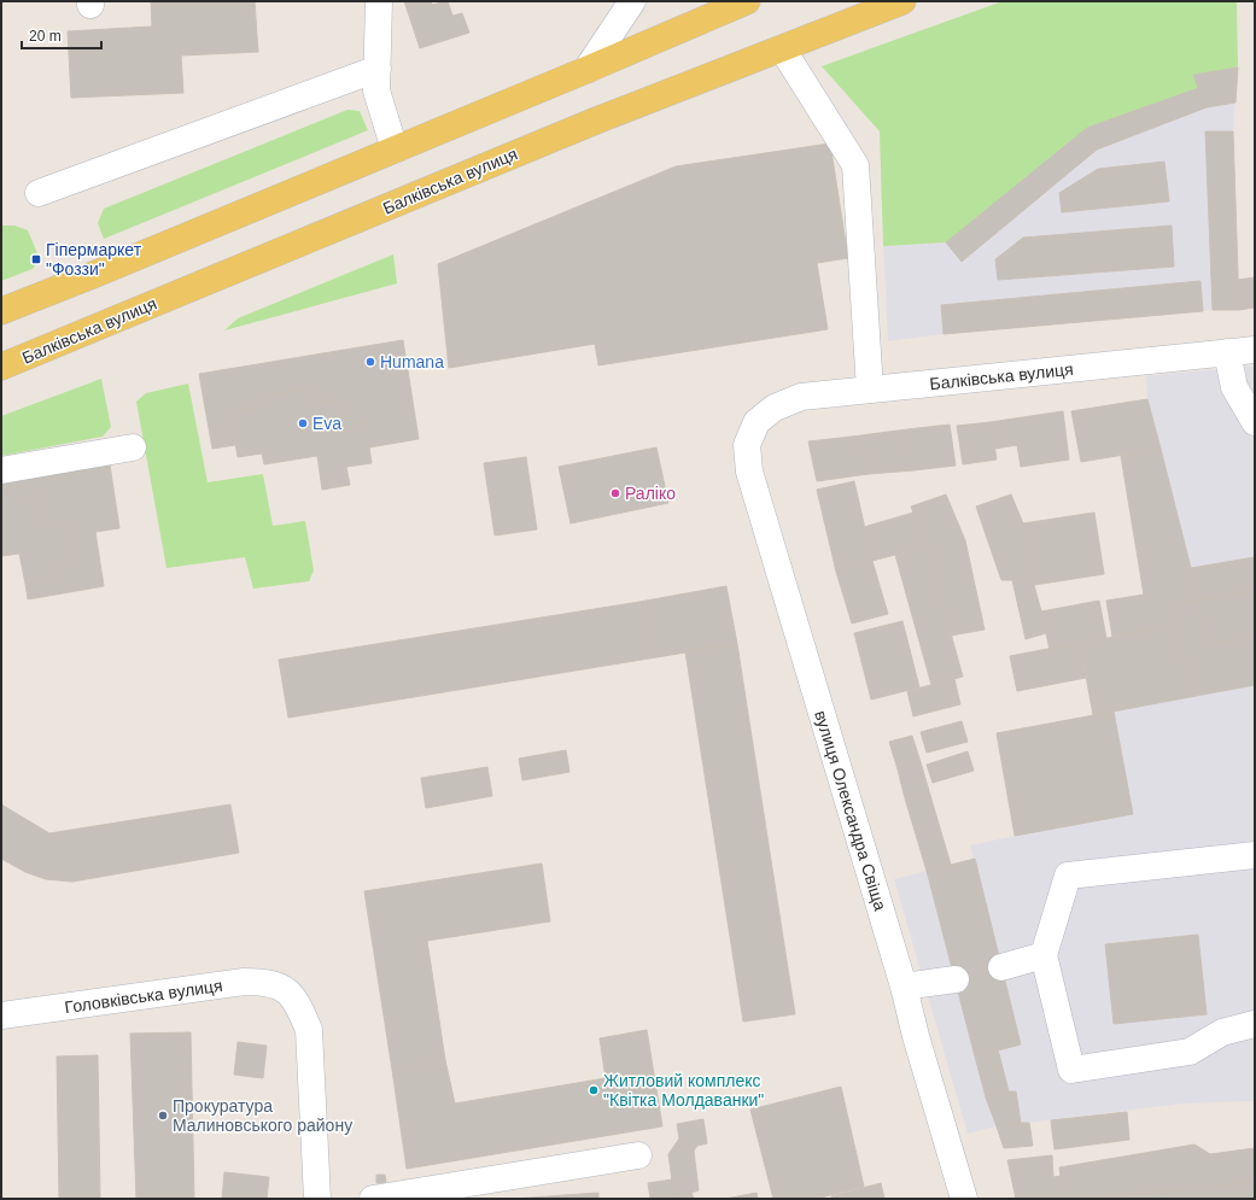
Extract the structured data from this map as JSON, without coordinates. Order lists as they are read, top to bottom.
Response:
{
  "streets": {
    "main road": ["Балківська вулиця"],
    "street": ["вулиця Олександра Свіща", "Головківська вулиця"]
  },
  "crossings": [
    ["Балківська вулиця", "вулиця Олександра Свіща"]
  ],
  "places": {
    "transit": ["Гіпермаркет \"Фоззи\""],
    "other": [
      "Humana",
      "Eva",
      "Раліко",
      "Житловий комплекс \"Квітка Молдаванки\"",
      "Прокуратура Малиновського району"
    ]
  },
  "scale_bar": "20 m"
}
